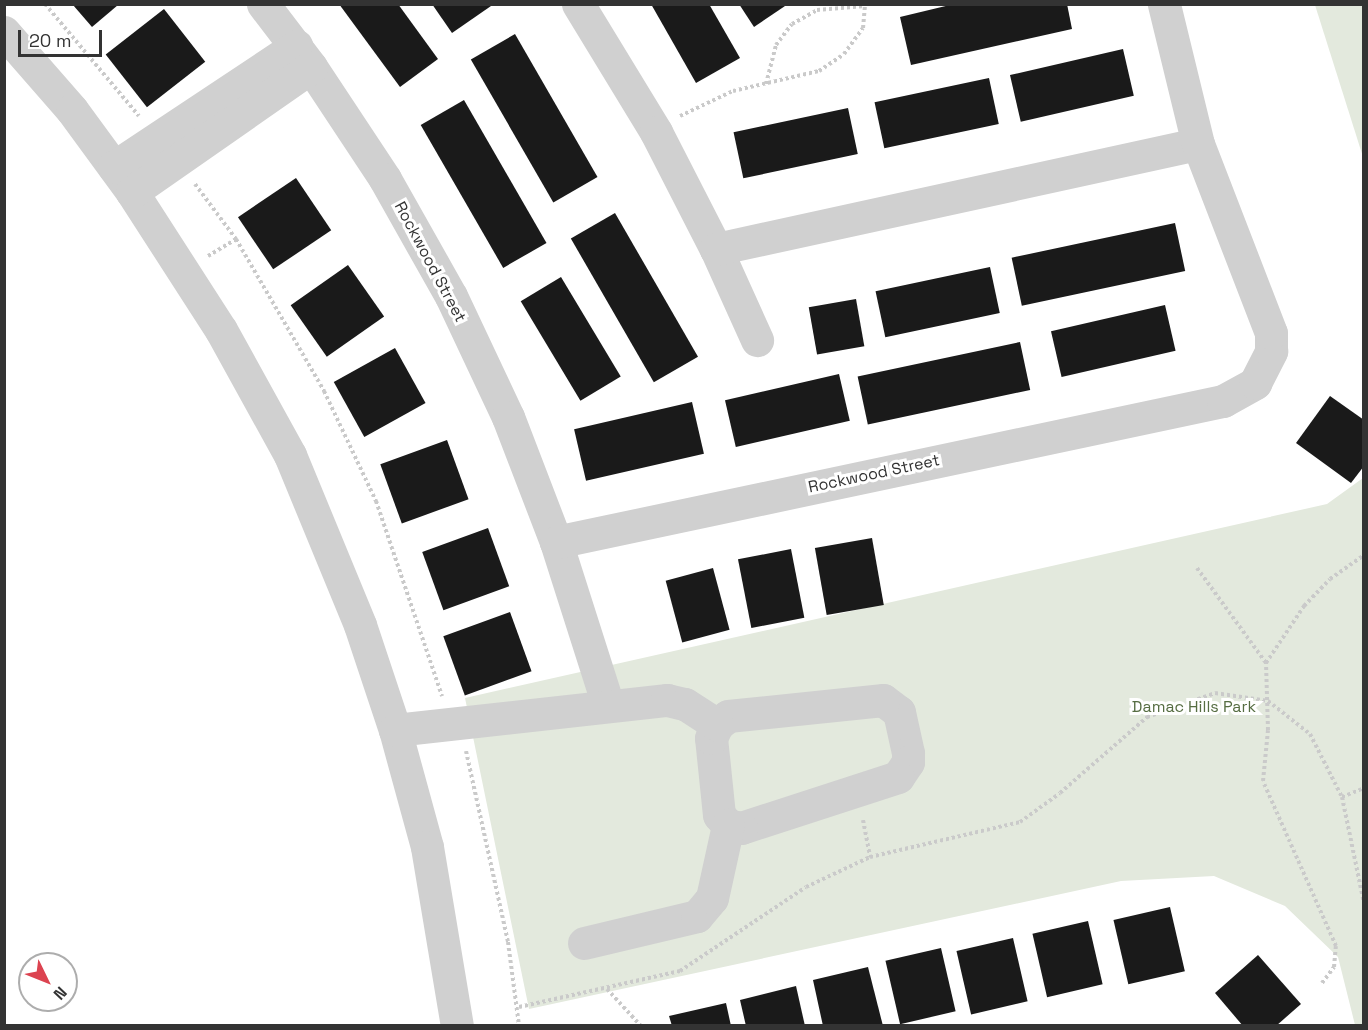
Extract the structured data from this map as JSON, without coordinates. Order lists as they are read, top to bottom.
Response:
{
  "streets": {
    "street": ["Rockwood Street"]
  },
  "parks": ["Damac Hills Park"],
  "scale_bar": "20 m",
  "north": "bottom right"
}
